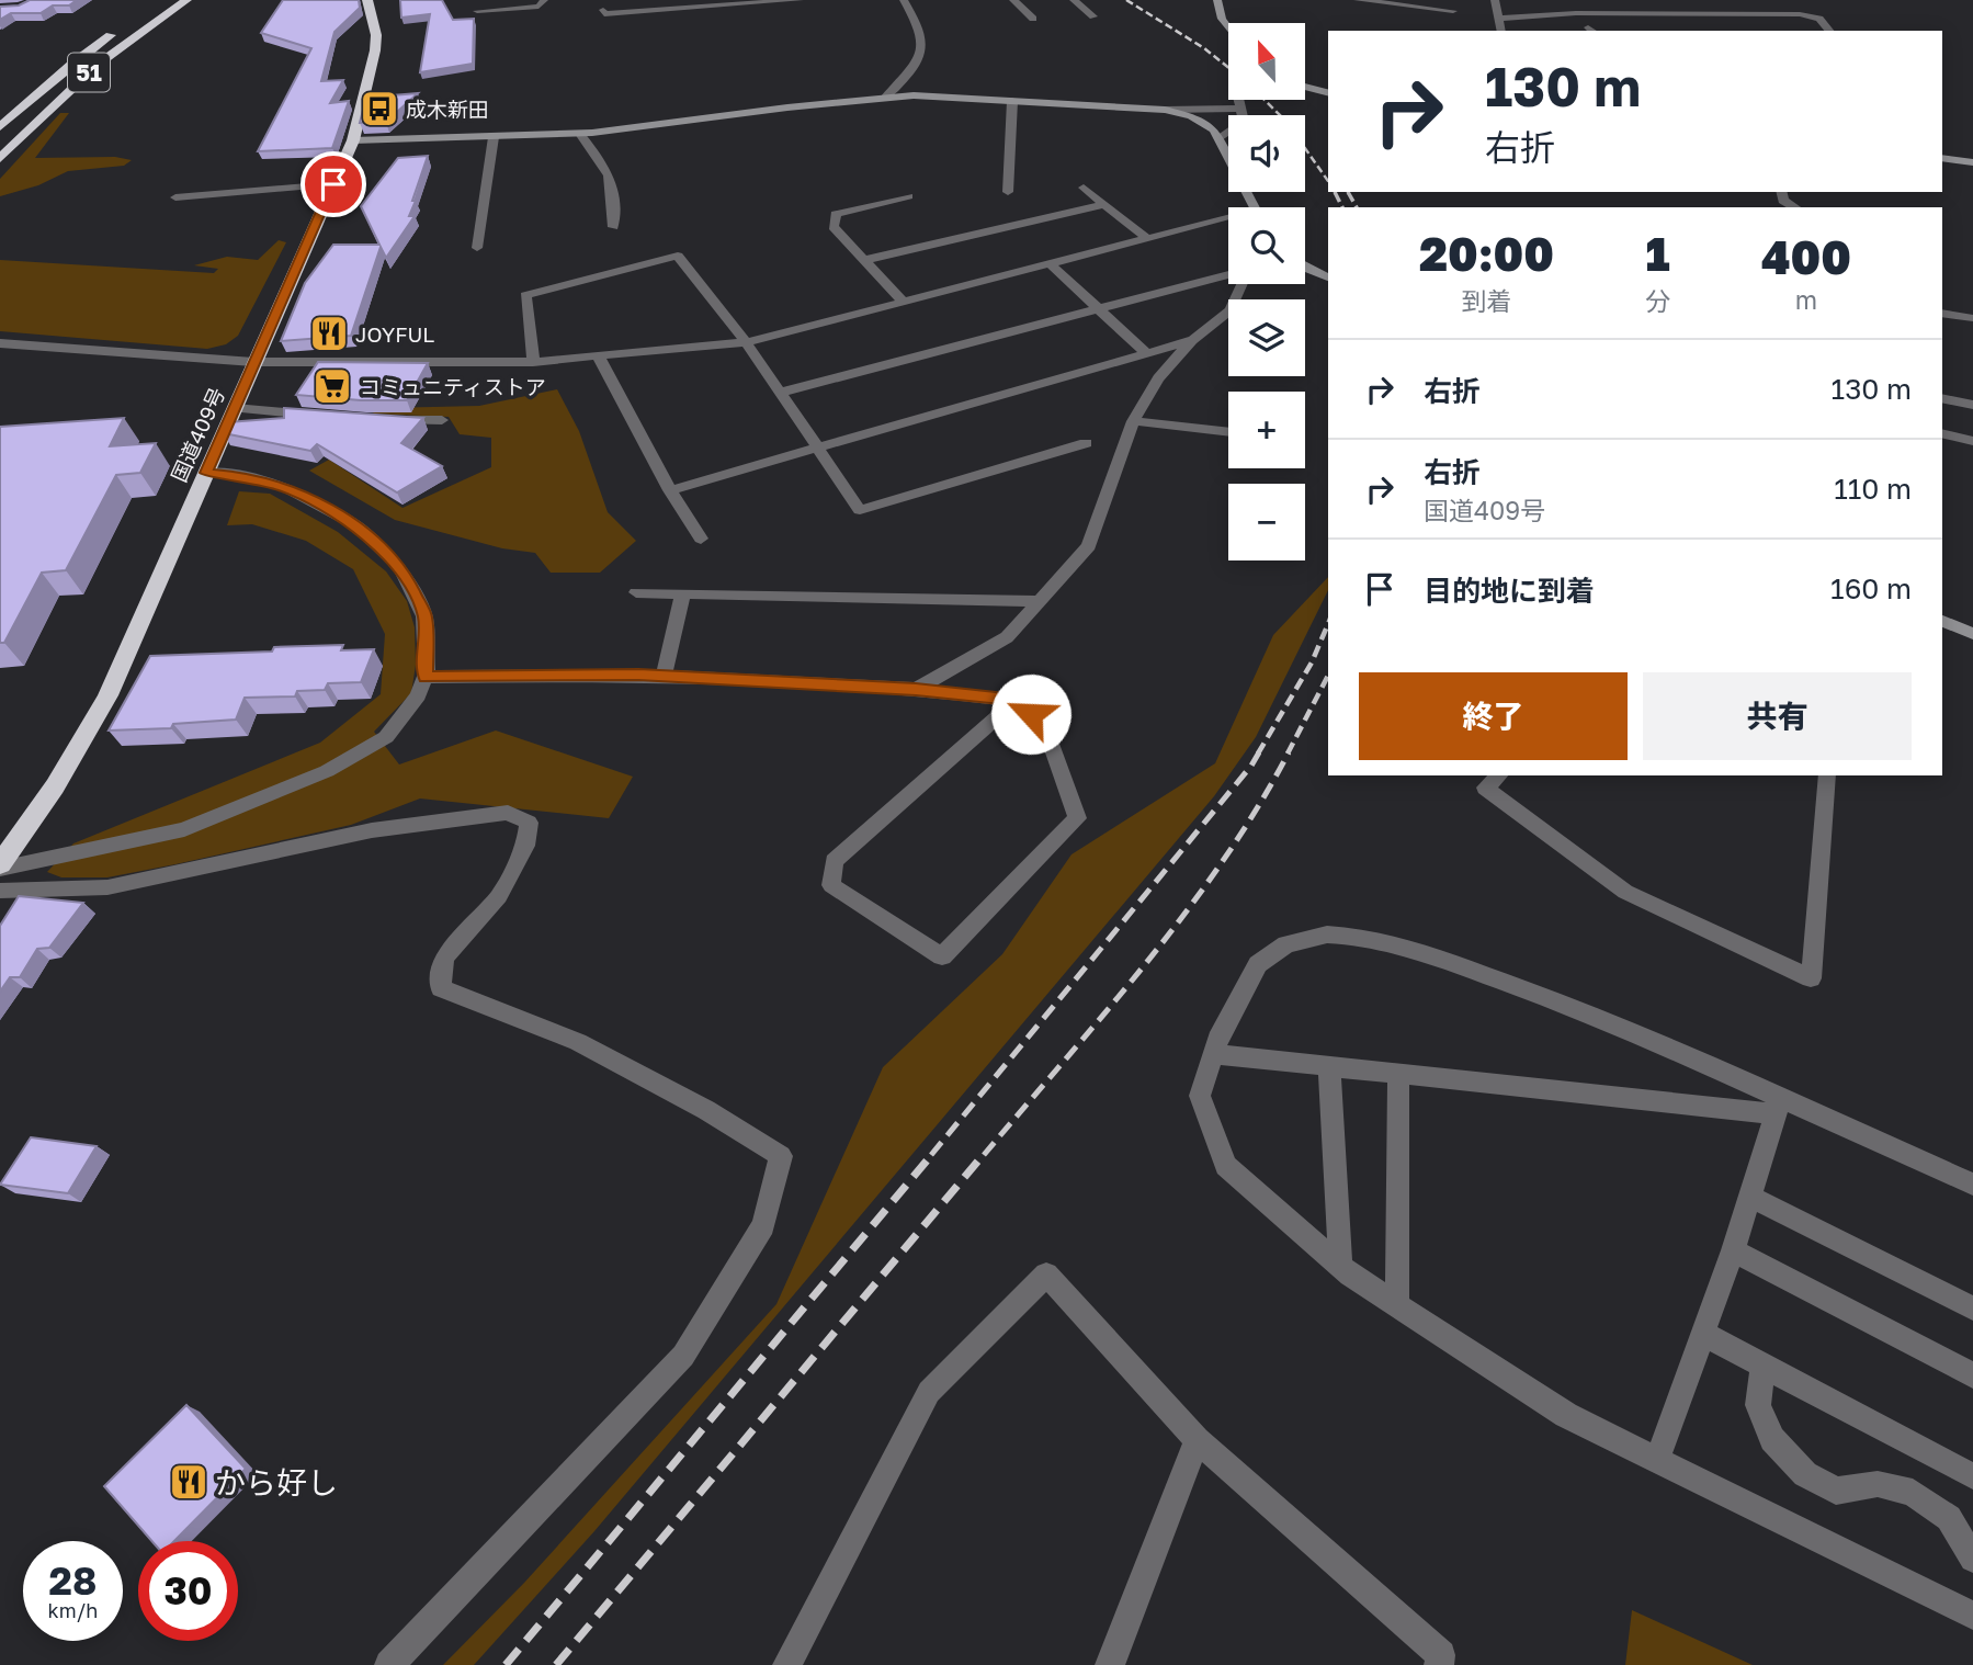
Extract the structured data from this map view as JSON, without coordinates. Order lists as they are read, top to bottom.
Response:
{
  "streets": {
    "highway": ["51", "国道409号"]
  },
  "places": {
    "bus stop": ["成木新田"],
    "restaurant": ["JOYFUL", "から好し"],
    "supermarket": ["コミュニティストア"]
  },
  "north": "top",
  "page": {
    "map_buttons": ["+", "−"],
    "turn": ["130 m", "右折"],
    "eta": [
      "20:00",
      "到着",
      "1",
      "分",
      "400",
      "m"
    ],
    "list": [
      {
        "name": "右折",
        "value": "130 m"
      },
      {
        "name": "右折",
        "note": "国道409号",
        "value": "110 m"
      },
      {
        "name": "目的地に到着",
        "value": "160 m"
      }
    ],
    "buttons": ["終了", "共有"],
    "speed": "28 km/h",
    "limit": "30"
  }
}
